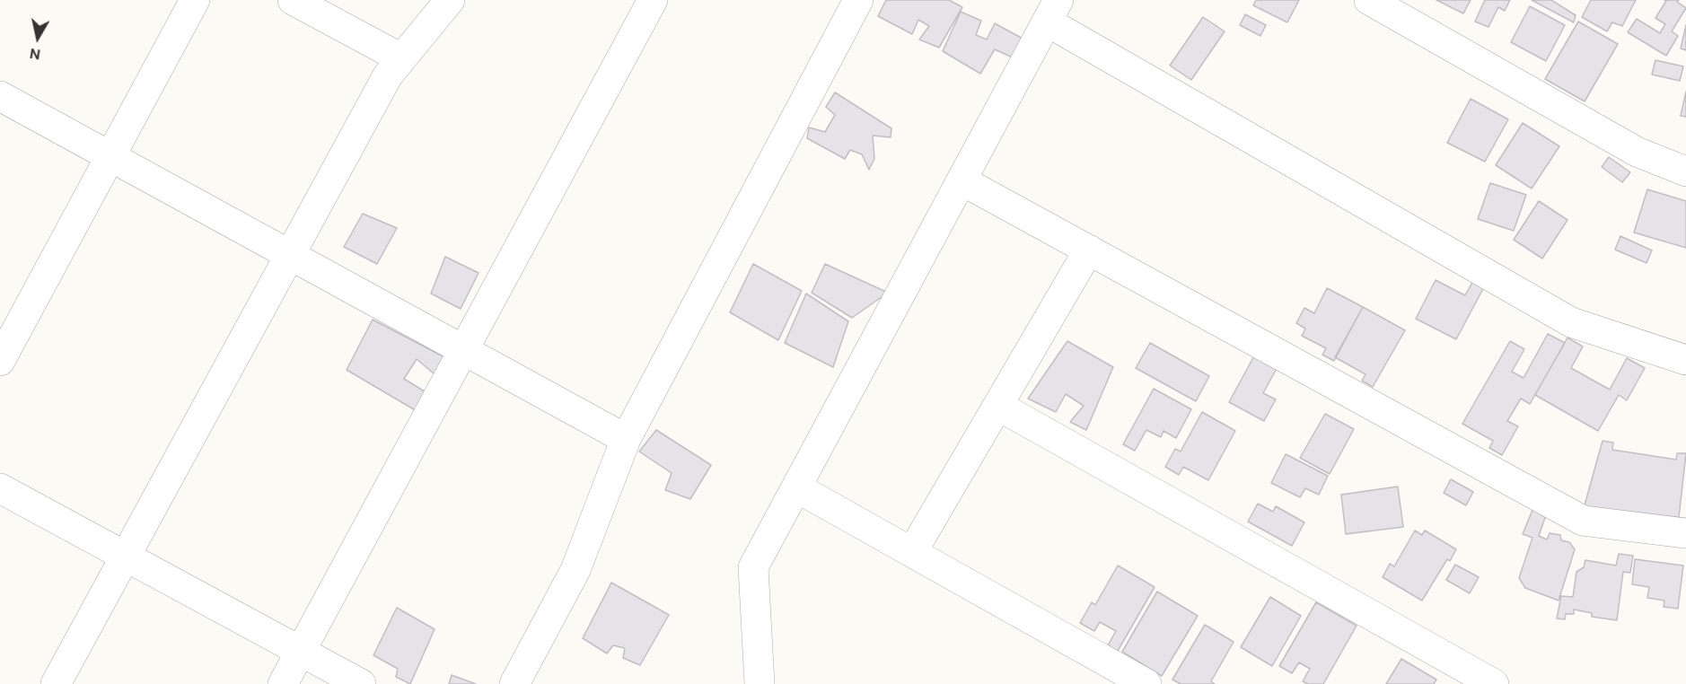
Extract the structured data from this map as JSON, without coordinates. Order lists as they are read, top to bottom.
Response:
{
  "north": "bottom"
}
